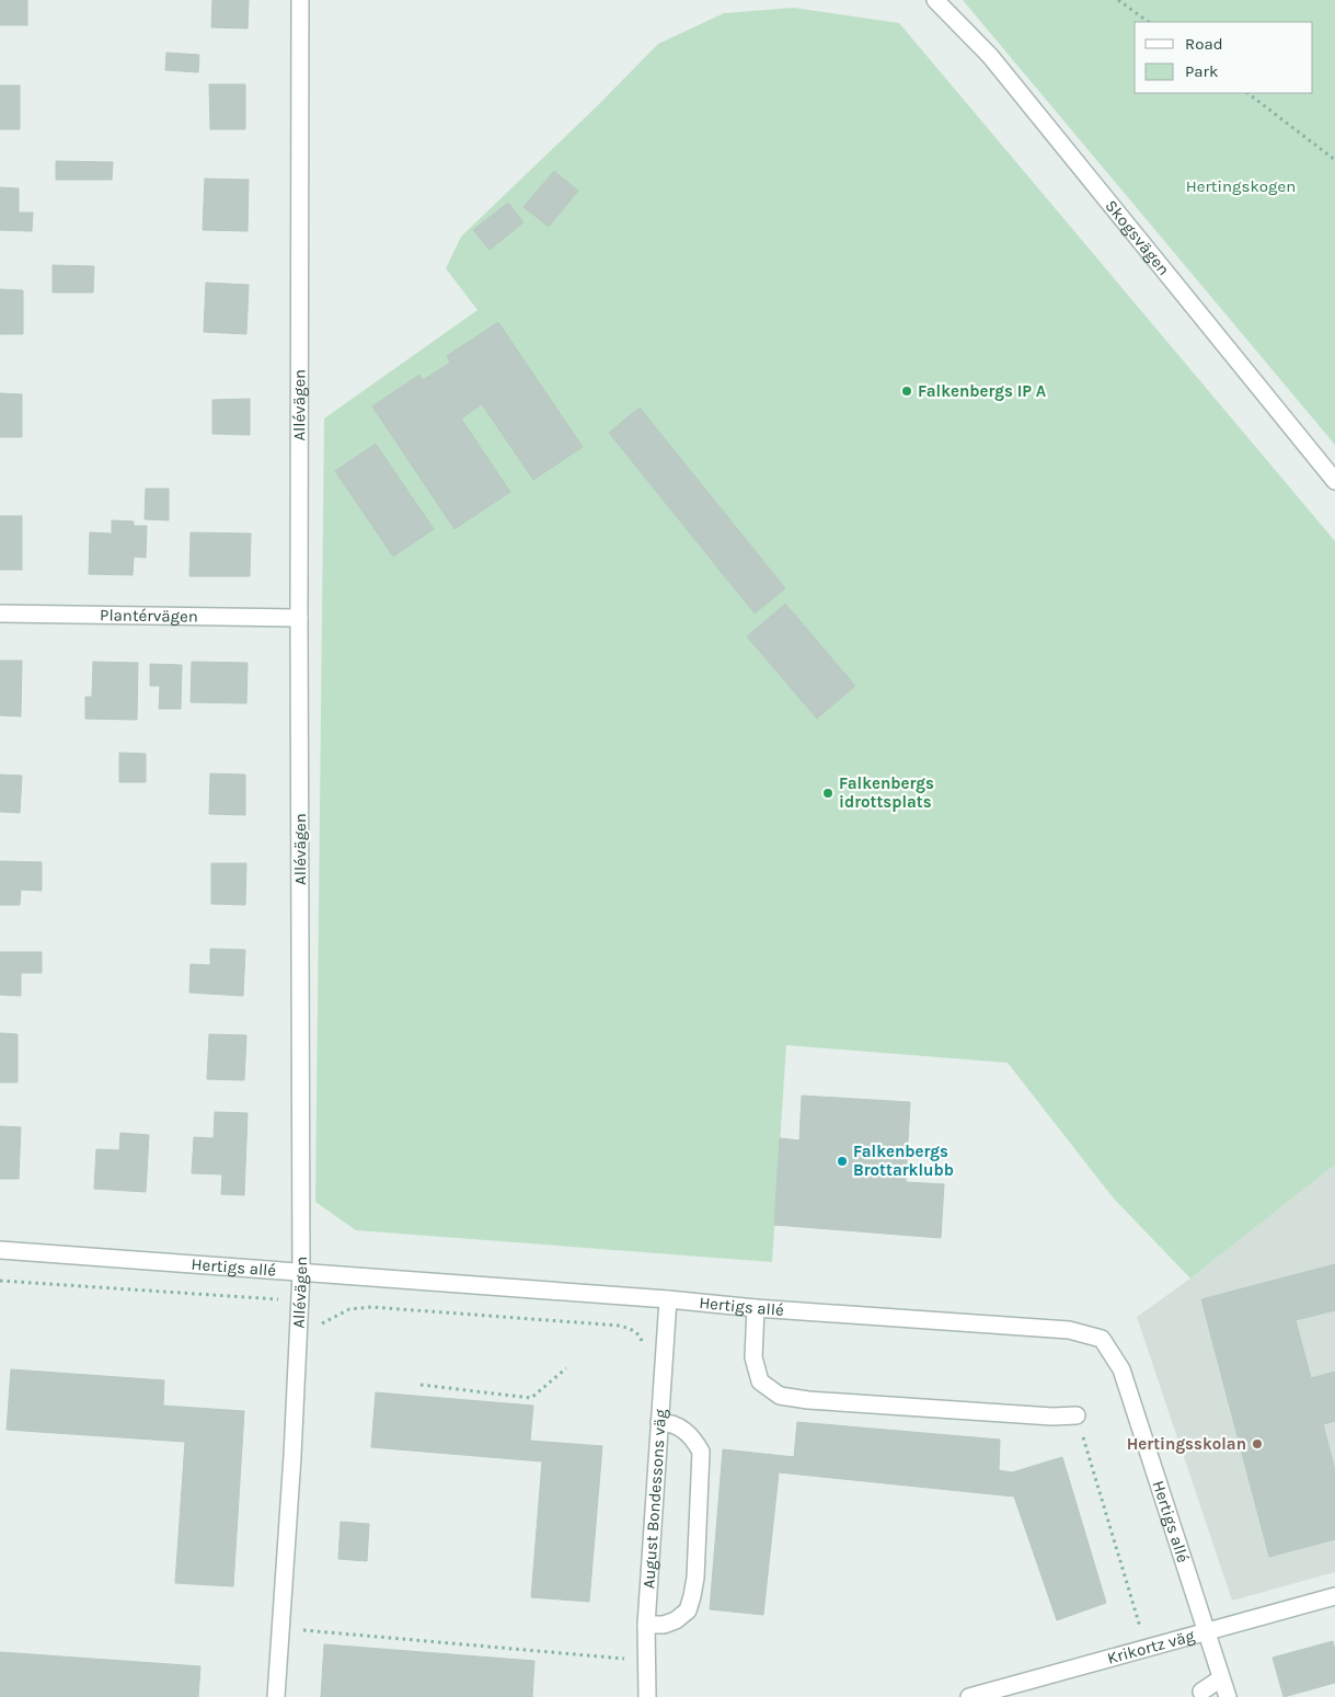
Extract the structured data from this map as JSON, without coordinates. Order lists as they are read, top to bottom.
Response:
{
  "streets": {
    "street": [
      "Skogsvägen",
      "Allévägen",
      "Plantérvägen",
      "Hertigs allé",
      "August Bondessons väg",
      "Krikortz väg"
    ]
  },
  "crossings": [
    ["Allévägen", "Plantérvägen"],
    ["Allévägen", "Hertigs allé"],
    ["Hertigs allé", "August Bondessons väg"],
    ["Hertigs allé", "Krikortz väg"]
  ],
  "parks": ["Hertingskogen"],
  "places": [
    "Falkenbergs IP A",
    "Falkenbergs idrottsplats",
    "Falkenbergs Brottarklubb",
    "Hertingsskolan"
  ],
  "legend": ["Road", "Park"]
}
